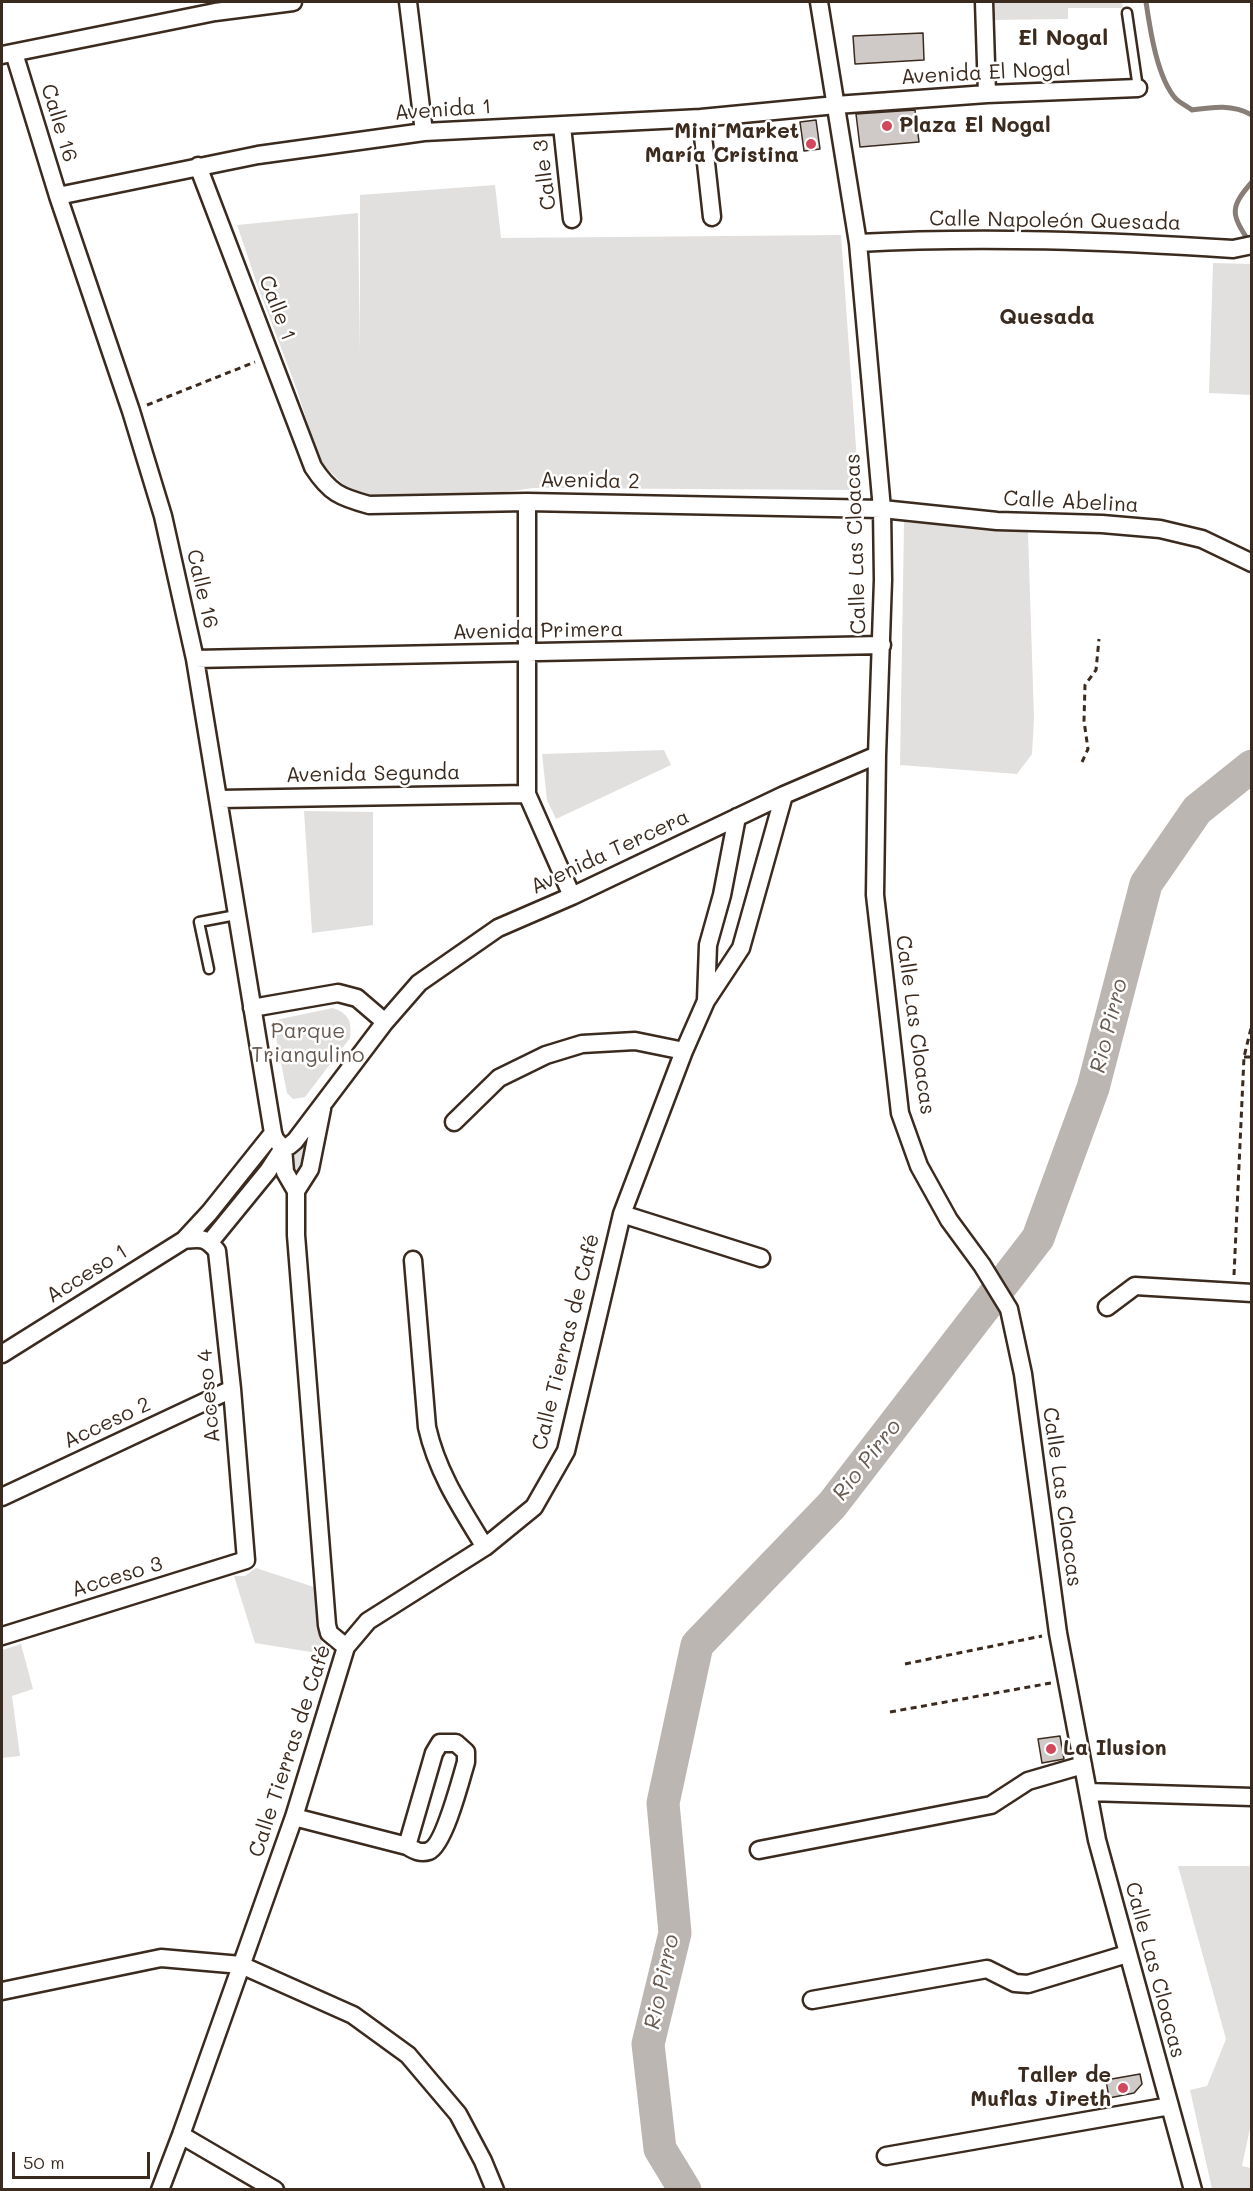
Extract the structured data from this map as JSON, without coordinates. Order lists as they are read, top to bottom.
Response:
{
  "streets": {
    "street": [
      "Avenida El Nogal",
      "Avenida 1",
      "Calle 16",
      "Calle 3",
      "Calle Napoleón Quesada",
      "Calle 1",
      "Avenida 2",
      "Calle Abelina",
      "Calle Las Cloacas",
      "Avenida Primera",
      "Avenida Segunda",
      "Avenida Tercera",
      "Acceso 1",
      "Calle Tierras de Café",
      "Acceso 4",
      "Acceso 2",
      "Acceso 3"
    ]
  },
  "crossings": [
    ["Avenida El Nogal", "Avenida 1"],
    ["Avenida El Nogal", "Calle Las Cloacas"],
    ["Avenida 1", "Calle 16"],
    ["Avenida 1", "Calle 3"],
    ["Avenida 1", "Calle 1"],
    ["Avenida 1", "Calle Las Cloacas"],
    ["Calle 16", "Avenida Primera"],
    ["Calle 16", "Avenida Segunda"],
    ["Calle 16", "Avenida Tercera"],
    ["Calle Napoleón Quesada", "Calle Las Cloacas"],
    ["Calle 1", "Avenida 2"],
    ["Avenida 2", "Calle Abelina"],
    ["Avenida 2", "Calle Las Cloacas"],
    ["Calle Abelina", "Calle Las Cloacas"],
    ["Calle Las Cloacas", "Avenida Primera"],
    ["Calle Las Cloacas", "Avenida Tercera"],
    ["Avenida Tercera", "Acceso 1"],
    ["Avenida Tercera", "Calle Tierras de Café"],
    ["Avenida Tercera", "Acceso 4"],
    ["Acceso 1", "Acceso 4"],
    ["Acceso 4", "Acceso 2"],
    ["Acceso 4", "Acceso 3"]
  ],
  "districts": ["El Nogal", "Quesada"],
  "water": ["Rio Pirro"],
  "parks": ["Parque Triangulino"],
  "places": [
    "Plaza El Nogal",
    "Mini Market María Cristina",
    "La Ilusion",
    "Taller de Muflas Jireth"
  ],
  "scale_bar": "50 m"
}
